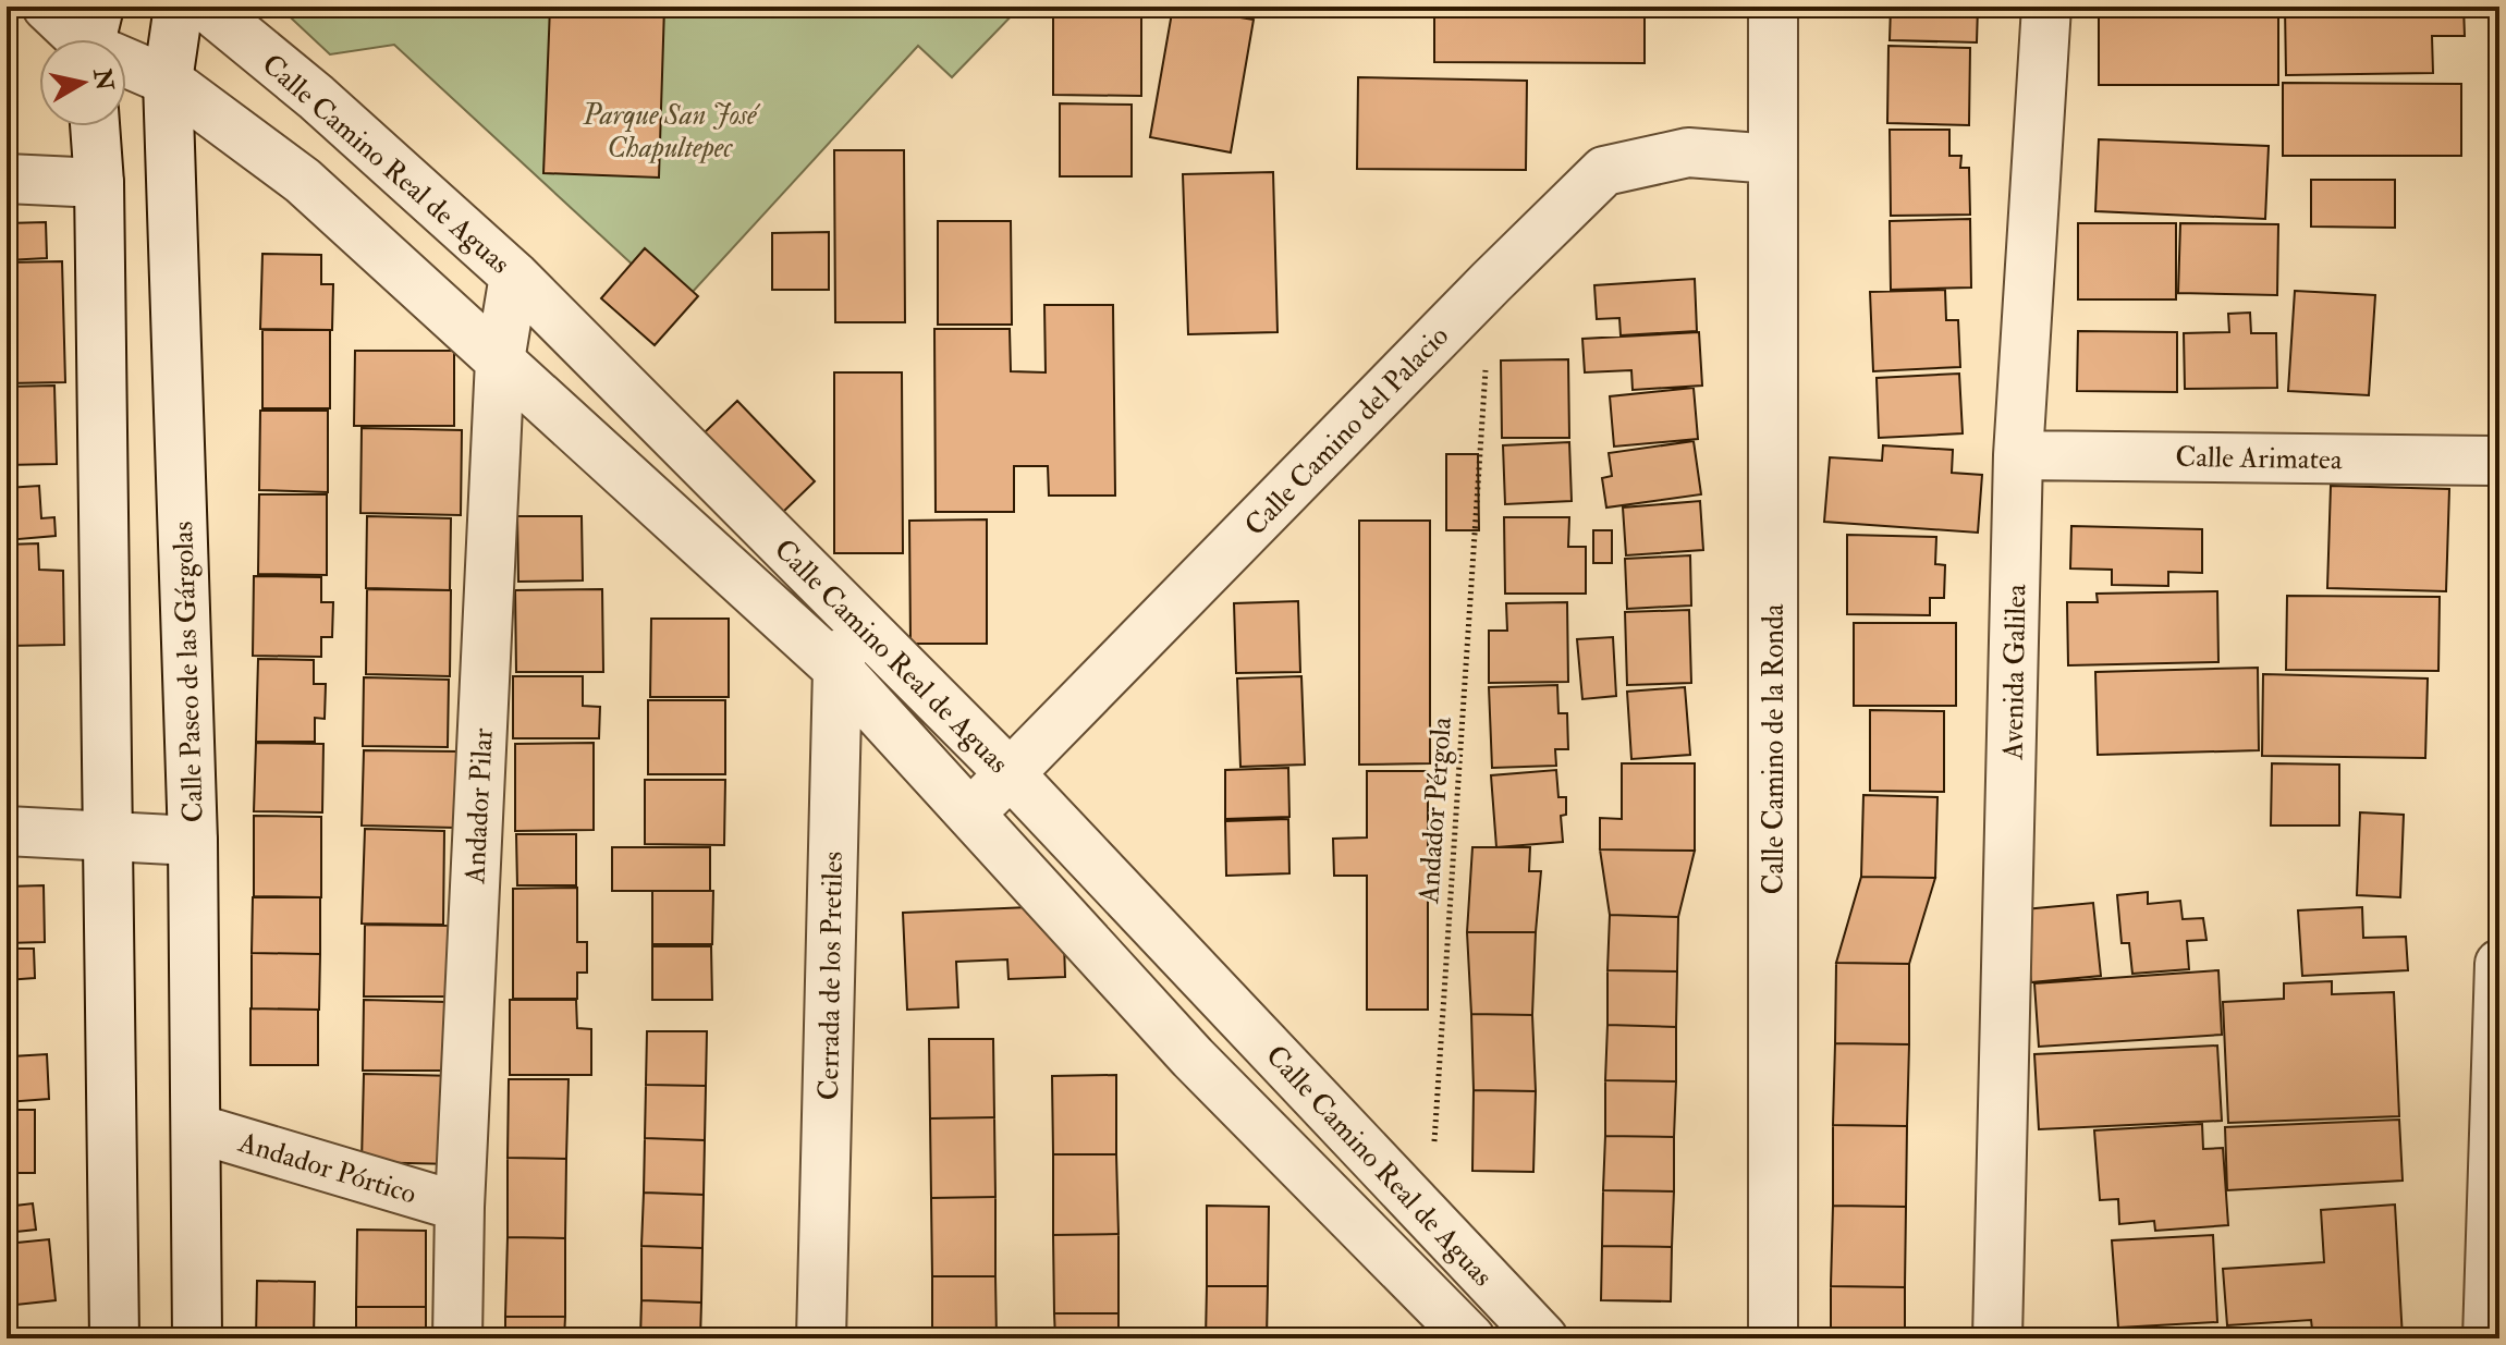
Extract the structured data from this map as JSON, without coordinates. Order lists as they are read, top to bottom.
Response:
{
  "streets": {
    "street": [
      "Calle Camino Real de Aguas",
      "Calle Camino del Palacio",
      "Calle Arimatea",
      "Calle Paseo de las Gárgolas",
      "Avenida Galilea",
      "Calle Camino de la Ronda",
      "Andador Pilar",
      "Cerrada de los Pretiles",
      "Andador Pórtico"
    ],
    "path": ["Andador Pérgola"]
  },
  "crossings": [
    ["Calle Camino Real de Aguas", "Calle Camino del Palacio"],
    ["Calle Camino Real de Aguas", "Calle Paseo de las Gárgolas"],
    ["Calle Camino Real de Aguas", "Andador Pilar"],
    ["Calle Camino Real de Aguas", "Andador Pérgola"],
    ["Calle Camino Real de Aguas", "Cerrada de los Pretiles"],
    ["Calle Camino del Palacio", "Calle Camino de la Ronda"],
    ["Calle Arimatea", "Avenida Galilea"],
    ["Calle Paseo de las Gárgolas", "Andador Pórtico"],
    ["Andador Pilar", "Andador Pórtico"]
  ],
  "parks": ["Parque San José Chapultepec"],
  "north": "right"
}
